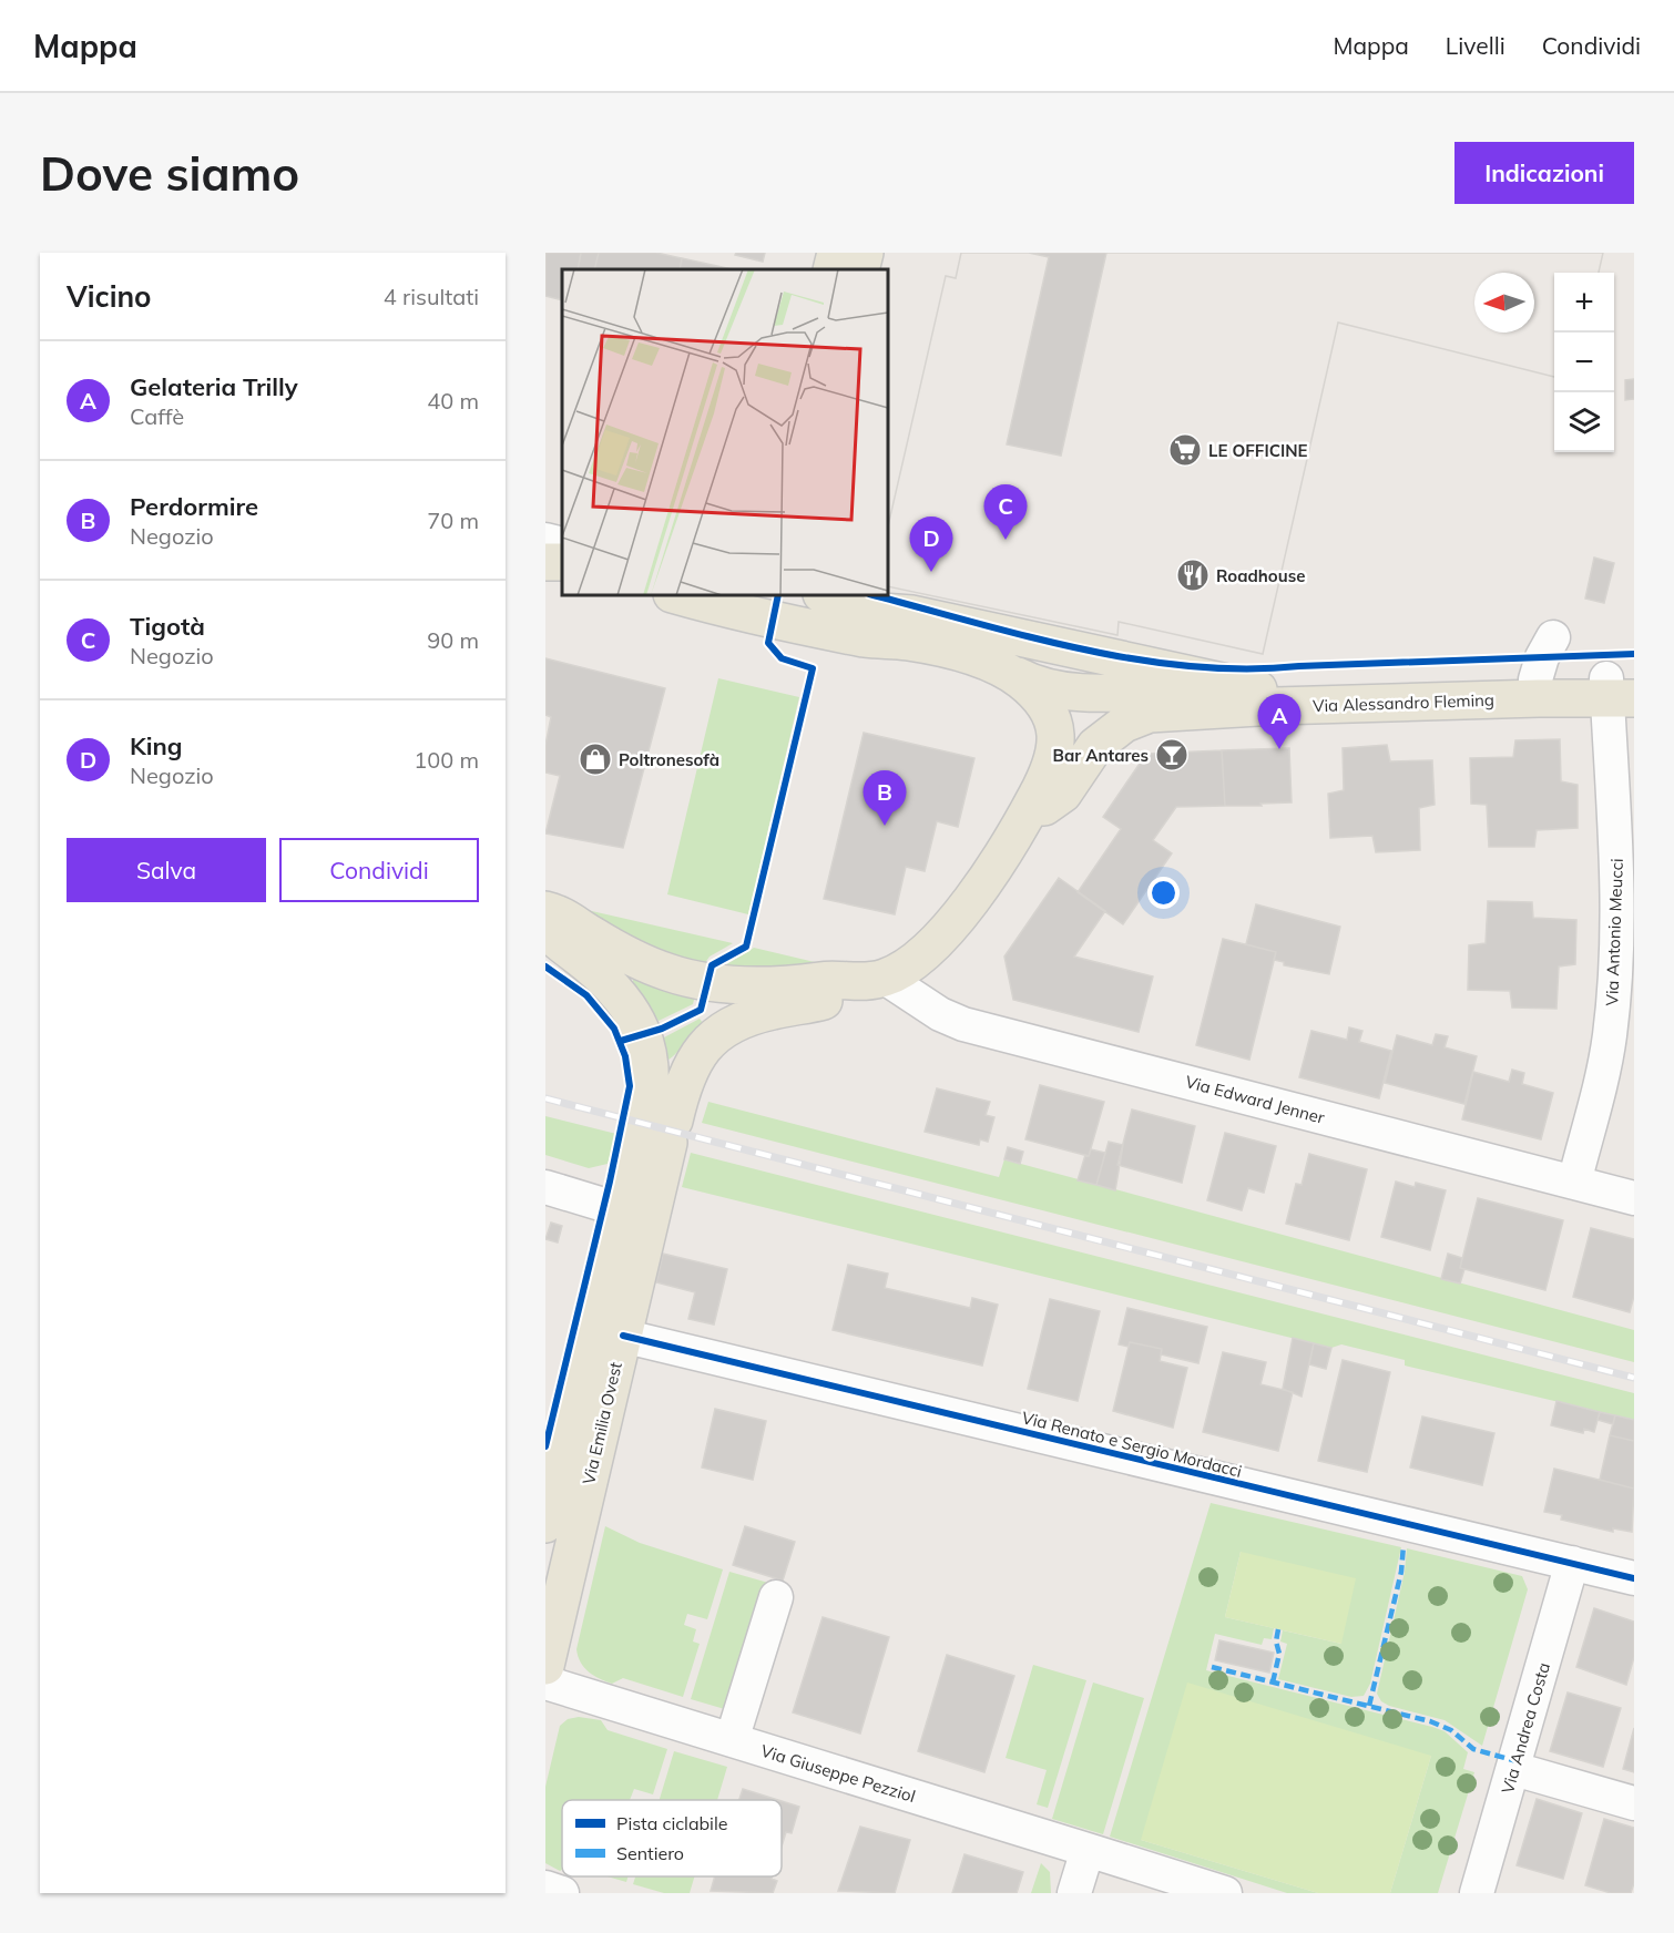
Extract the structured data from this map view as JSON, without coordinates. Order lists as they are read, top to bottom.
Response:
{
  "streets": {
    "main road": ["Via Alessandro Fleming", "Via Emilia Ovest"],
    "street": [
      "Via Antonio Meucci",
      "Via Edward Jenner",
      "Via Renato e Sergio Mordacci",
      "Via Andrea Costa",
      "Via Giuseppe Pezziol"
    ]
  },
  "crossings": [
    ["Via Alessandro Fleming", "Via Antonio Meucci"],
    ["Via Alessandro Fleming", "Via Emilia Ovest"],
    ["Via Antonio Meucci", "Via Edward Jenner"],
    ["Via Edward Jenner", "Via Emilia Ovest"],
    ["Via Emilia Ovest", "Via Renato e Sergio Mordacci"],
    ["Via Renato e Sergio Mordacci", "Via Andrea Costa"]
  ],
  "places": {
    "supermarket": ["LE OFFICINE"],
    "restaurant": ["Roadhouse"],
    "bar": ["Bar Antares"],
    "shop": ["Poltronesofà"]
  },
  "legend": ["Pista ciclabile", "Sentiero"],
  "north": "left",
  "page": {
    "header": "Mappa",
    "nav": ["Mappa", "Livelli", "Condividi"],
    "buttons": [
      "Indicazioni",
      ["Salva", "Condividi"]
    ],
    "title": "Dove siamo",
    "heading": ["Vicino", "4 risultati"],
    "map_buttons": ["+", "−"],
    "list": [
      {
        "mark": "A",
        "name": "Gelateria Trilly",
        "note": "Caffè",
        "value": "40 m"
      },
      {
        "mark": "B",
        "name": "Perdormire",
        "note": "Negozio",
        "value": "70 m"
      },
      {
        "mark": "C",
        "name": "Tigotà",
        "note": "Negozio",
        "value": "90 m"
      },
      {
        "mark": "D",
        "name": "King",
        "note": "Negozio",
        "value": "100 m"
      }
    ],
    "pins": [
      "C",
      "D",
      "A",
      "B"
    ]
  }
}
